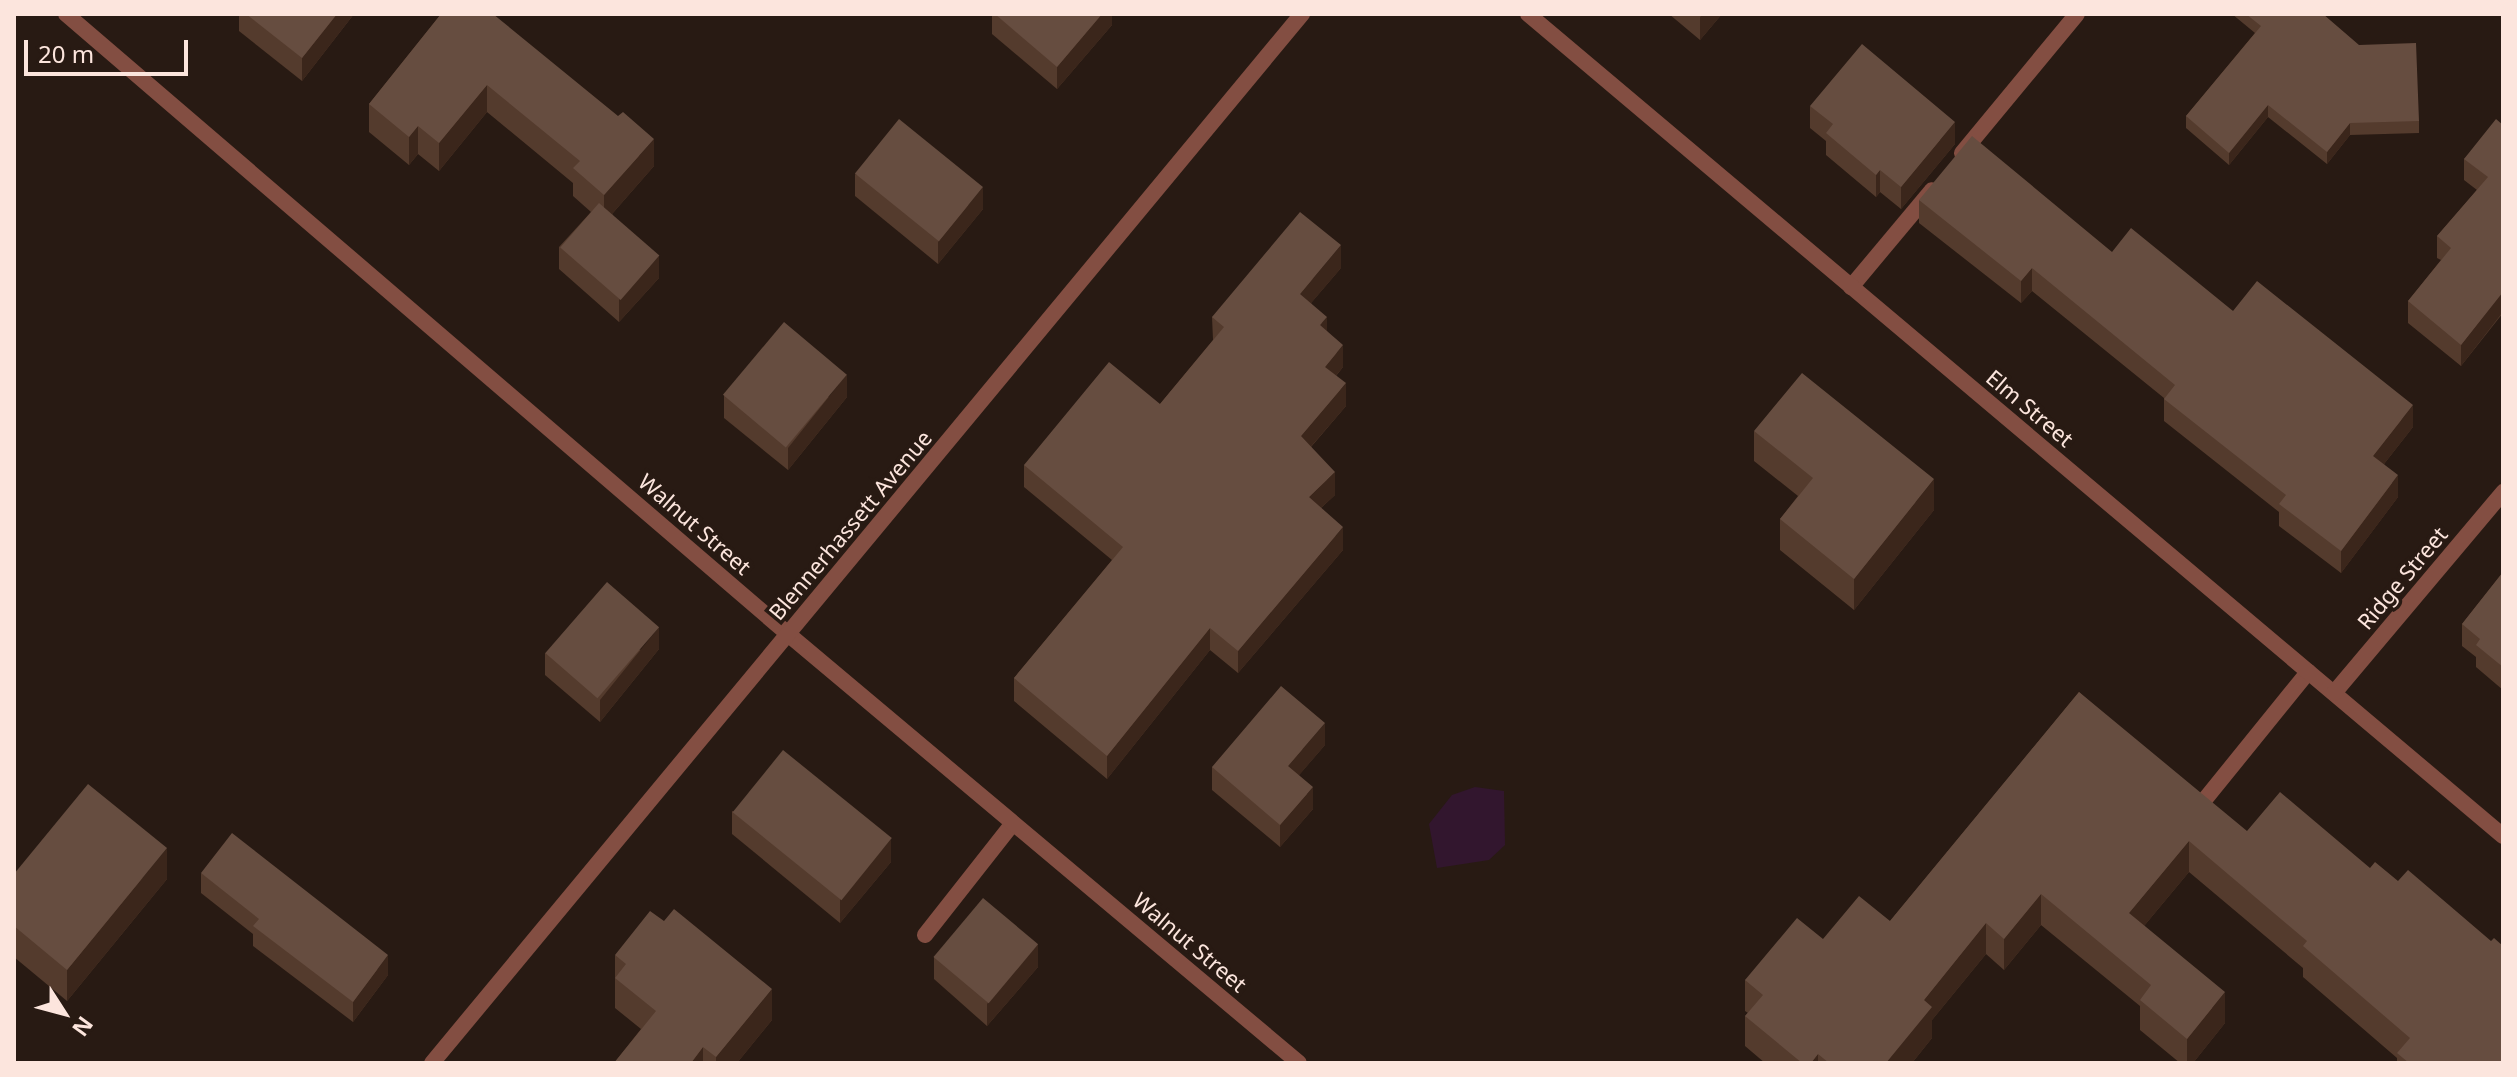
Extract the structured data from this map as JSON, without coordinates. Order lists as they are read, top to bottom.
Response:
{
  "streets": {
    "street": [
      "Elm Street",
      "Walnut Street",
      "Blennerhassett Avenue",
      "Ridge Street"
    ]
  },
  "crossings": [
    ["Elm Street", "Ridge Street"],
    ["Walnut Street", "Blennerhassett Avenue"]
  ],
  "scale_bar": "20 m",
  "north": "bottom right"
}
